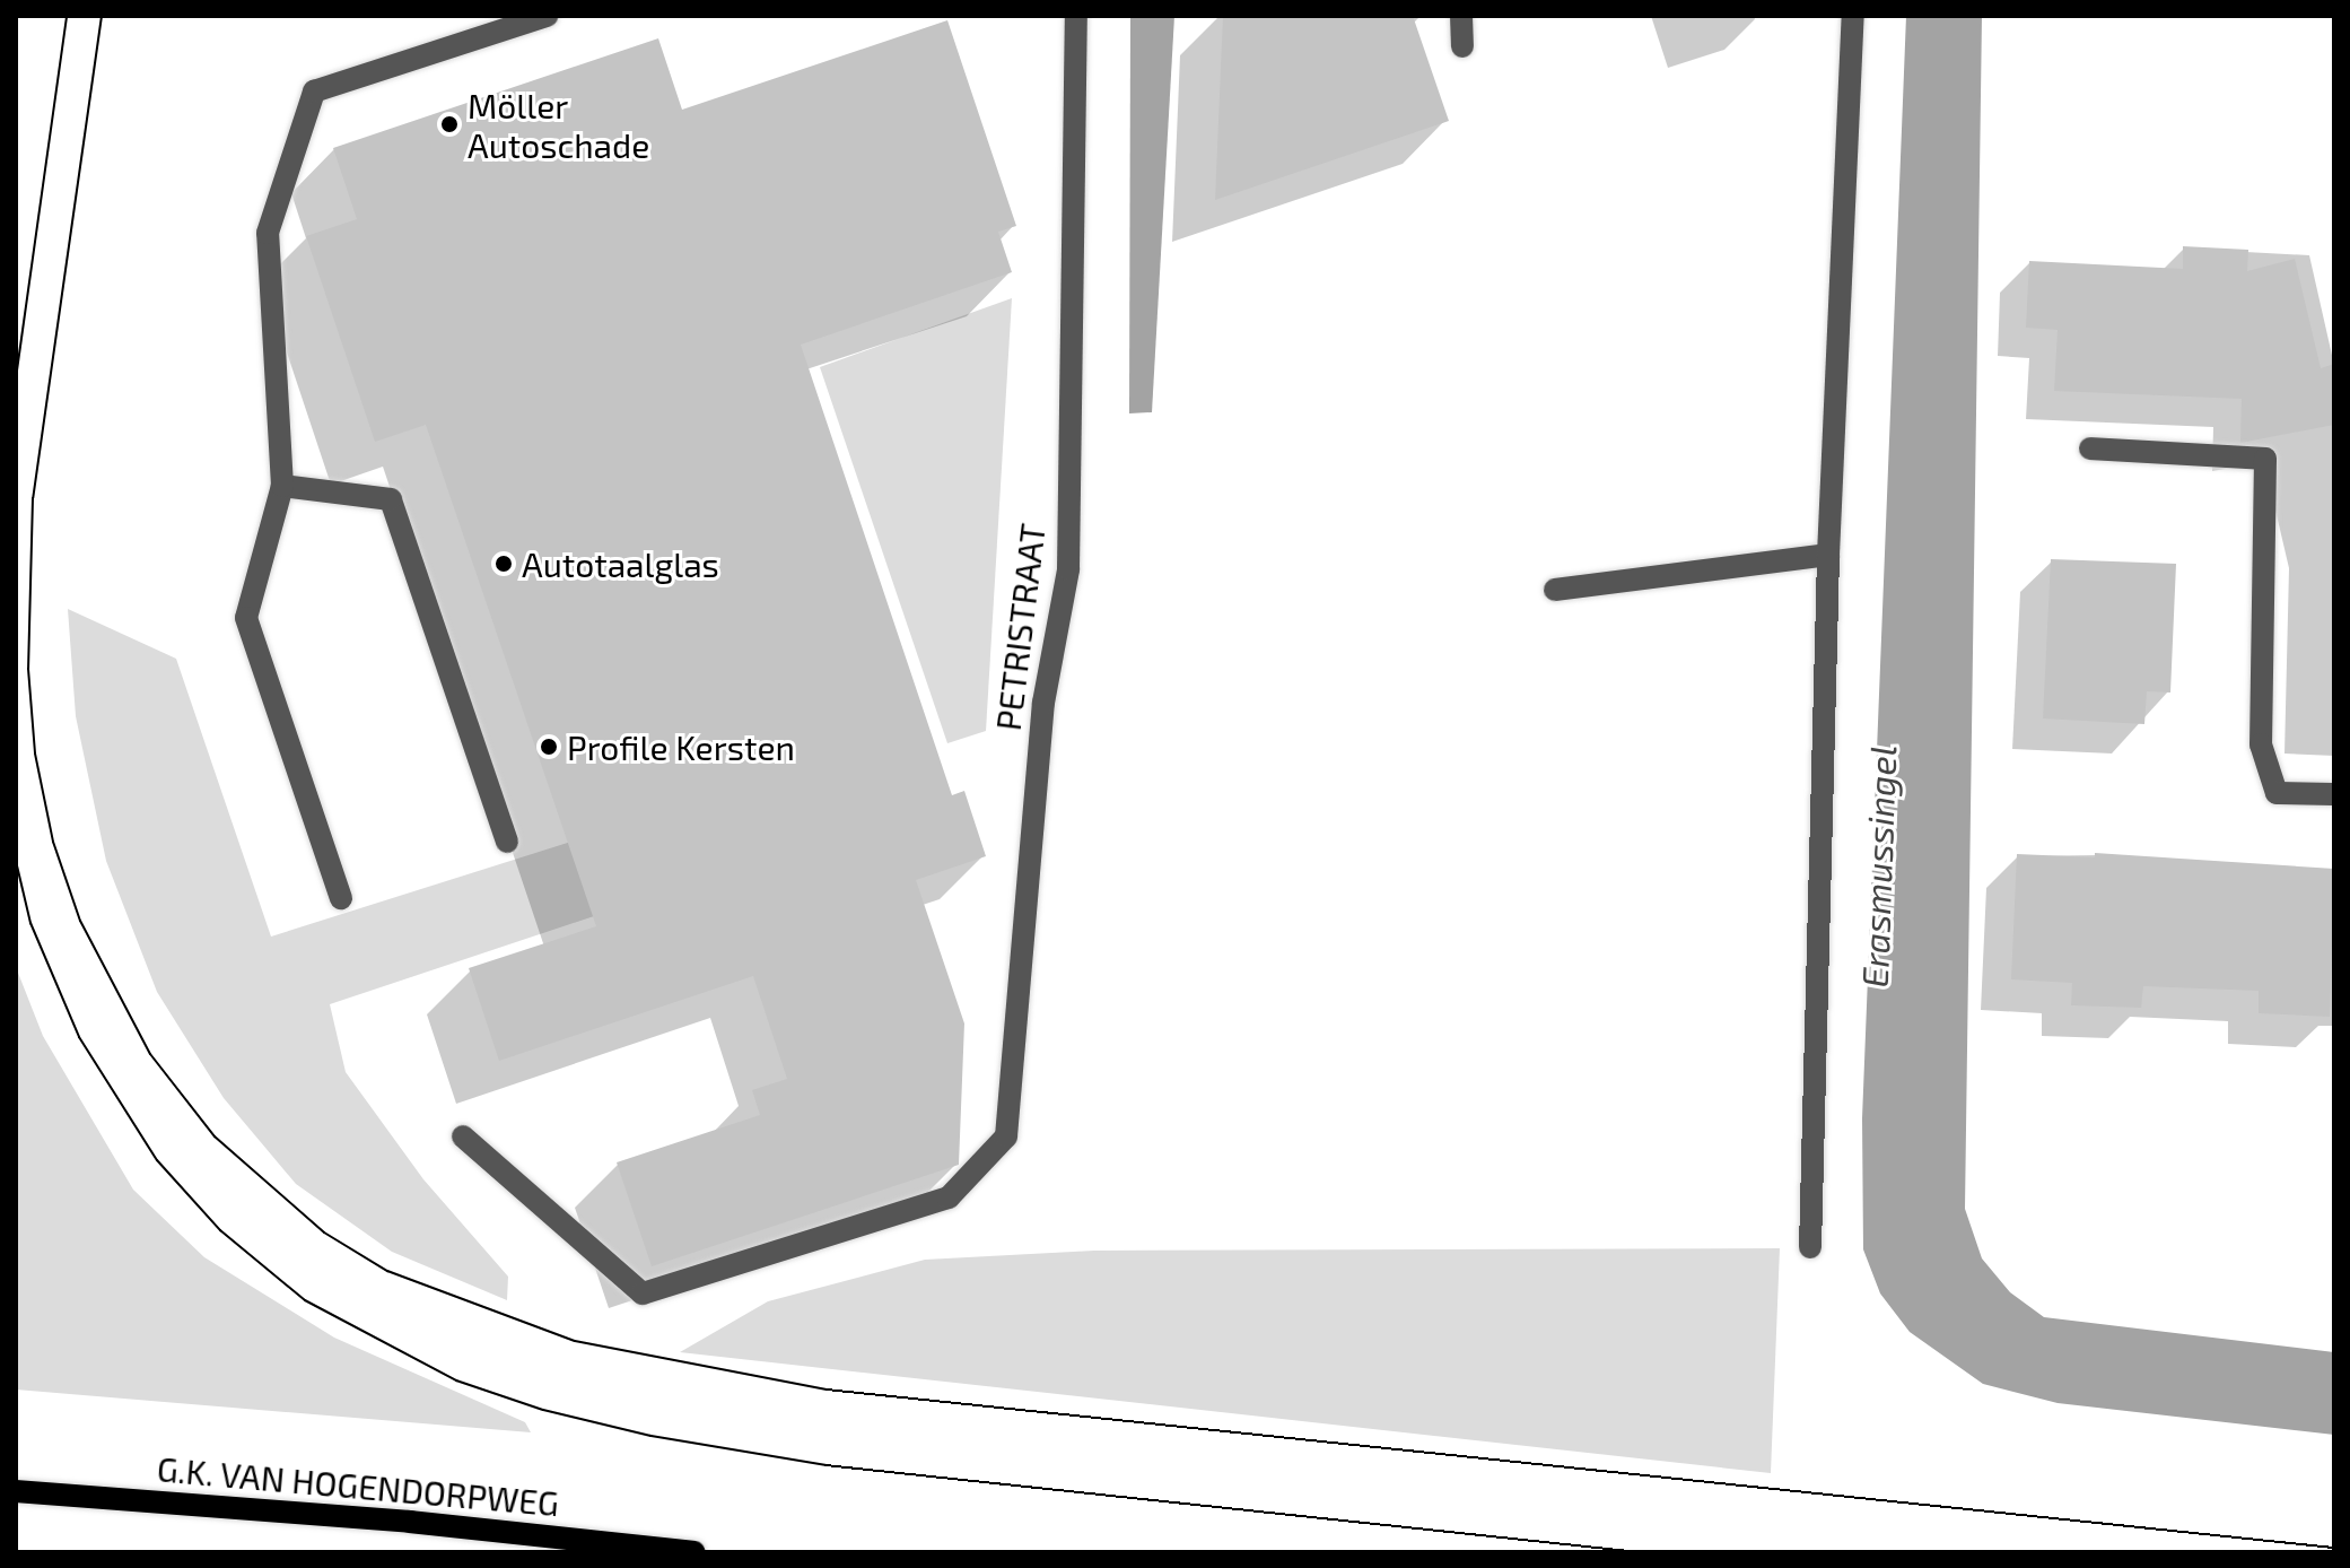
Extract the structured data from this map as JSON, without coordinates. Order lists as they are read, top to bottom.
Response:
{
  "streets": {
    "main road": ["G.K. VAN HOGENDORPWEG"],
    "street": ["PETRISTRAAT"]
  },
  "water": ["Erasmussingel"],
  "places": ["Möller Autoschade", "Autotaalglas", "Profile Kersten"]
}
